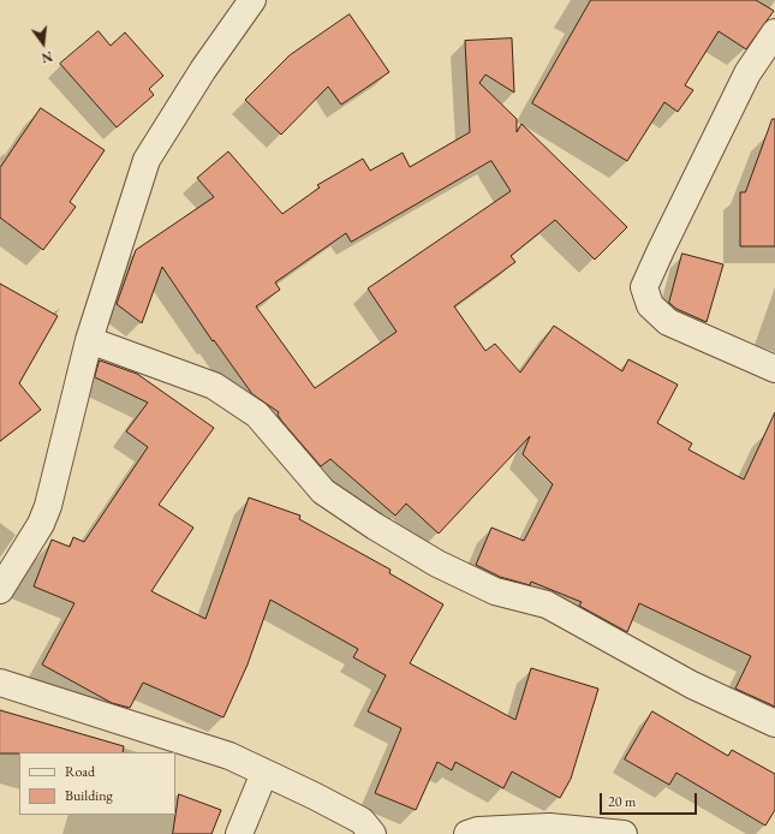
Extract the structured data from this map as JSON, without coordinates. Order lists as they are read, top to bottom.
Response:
{
  "legend": ["Road", "Building"],
  "scale_bar": "20 m",
  "north": "bottom"
}
